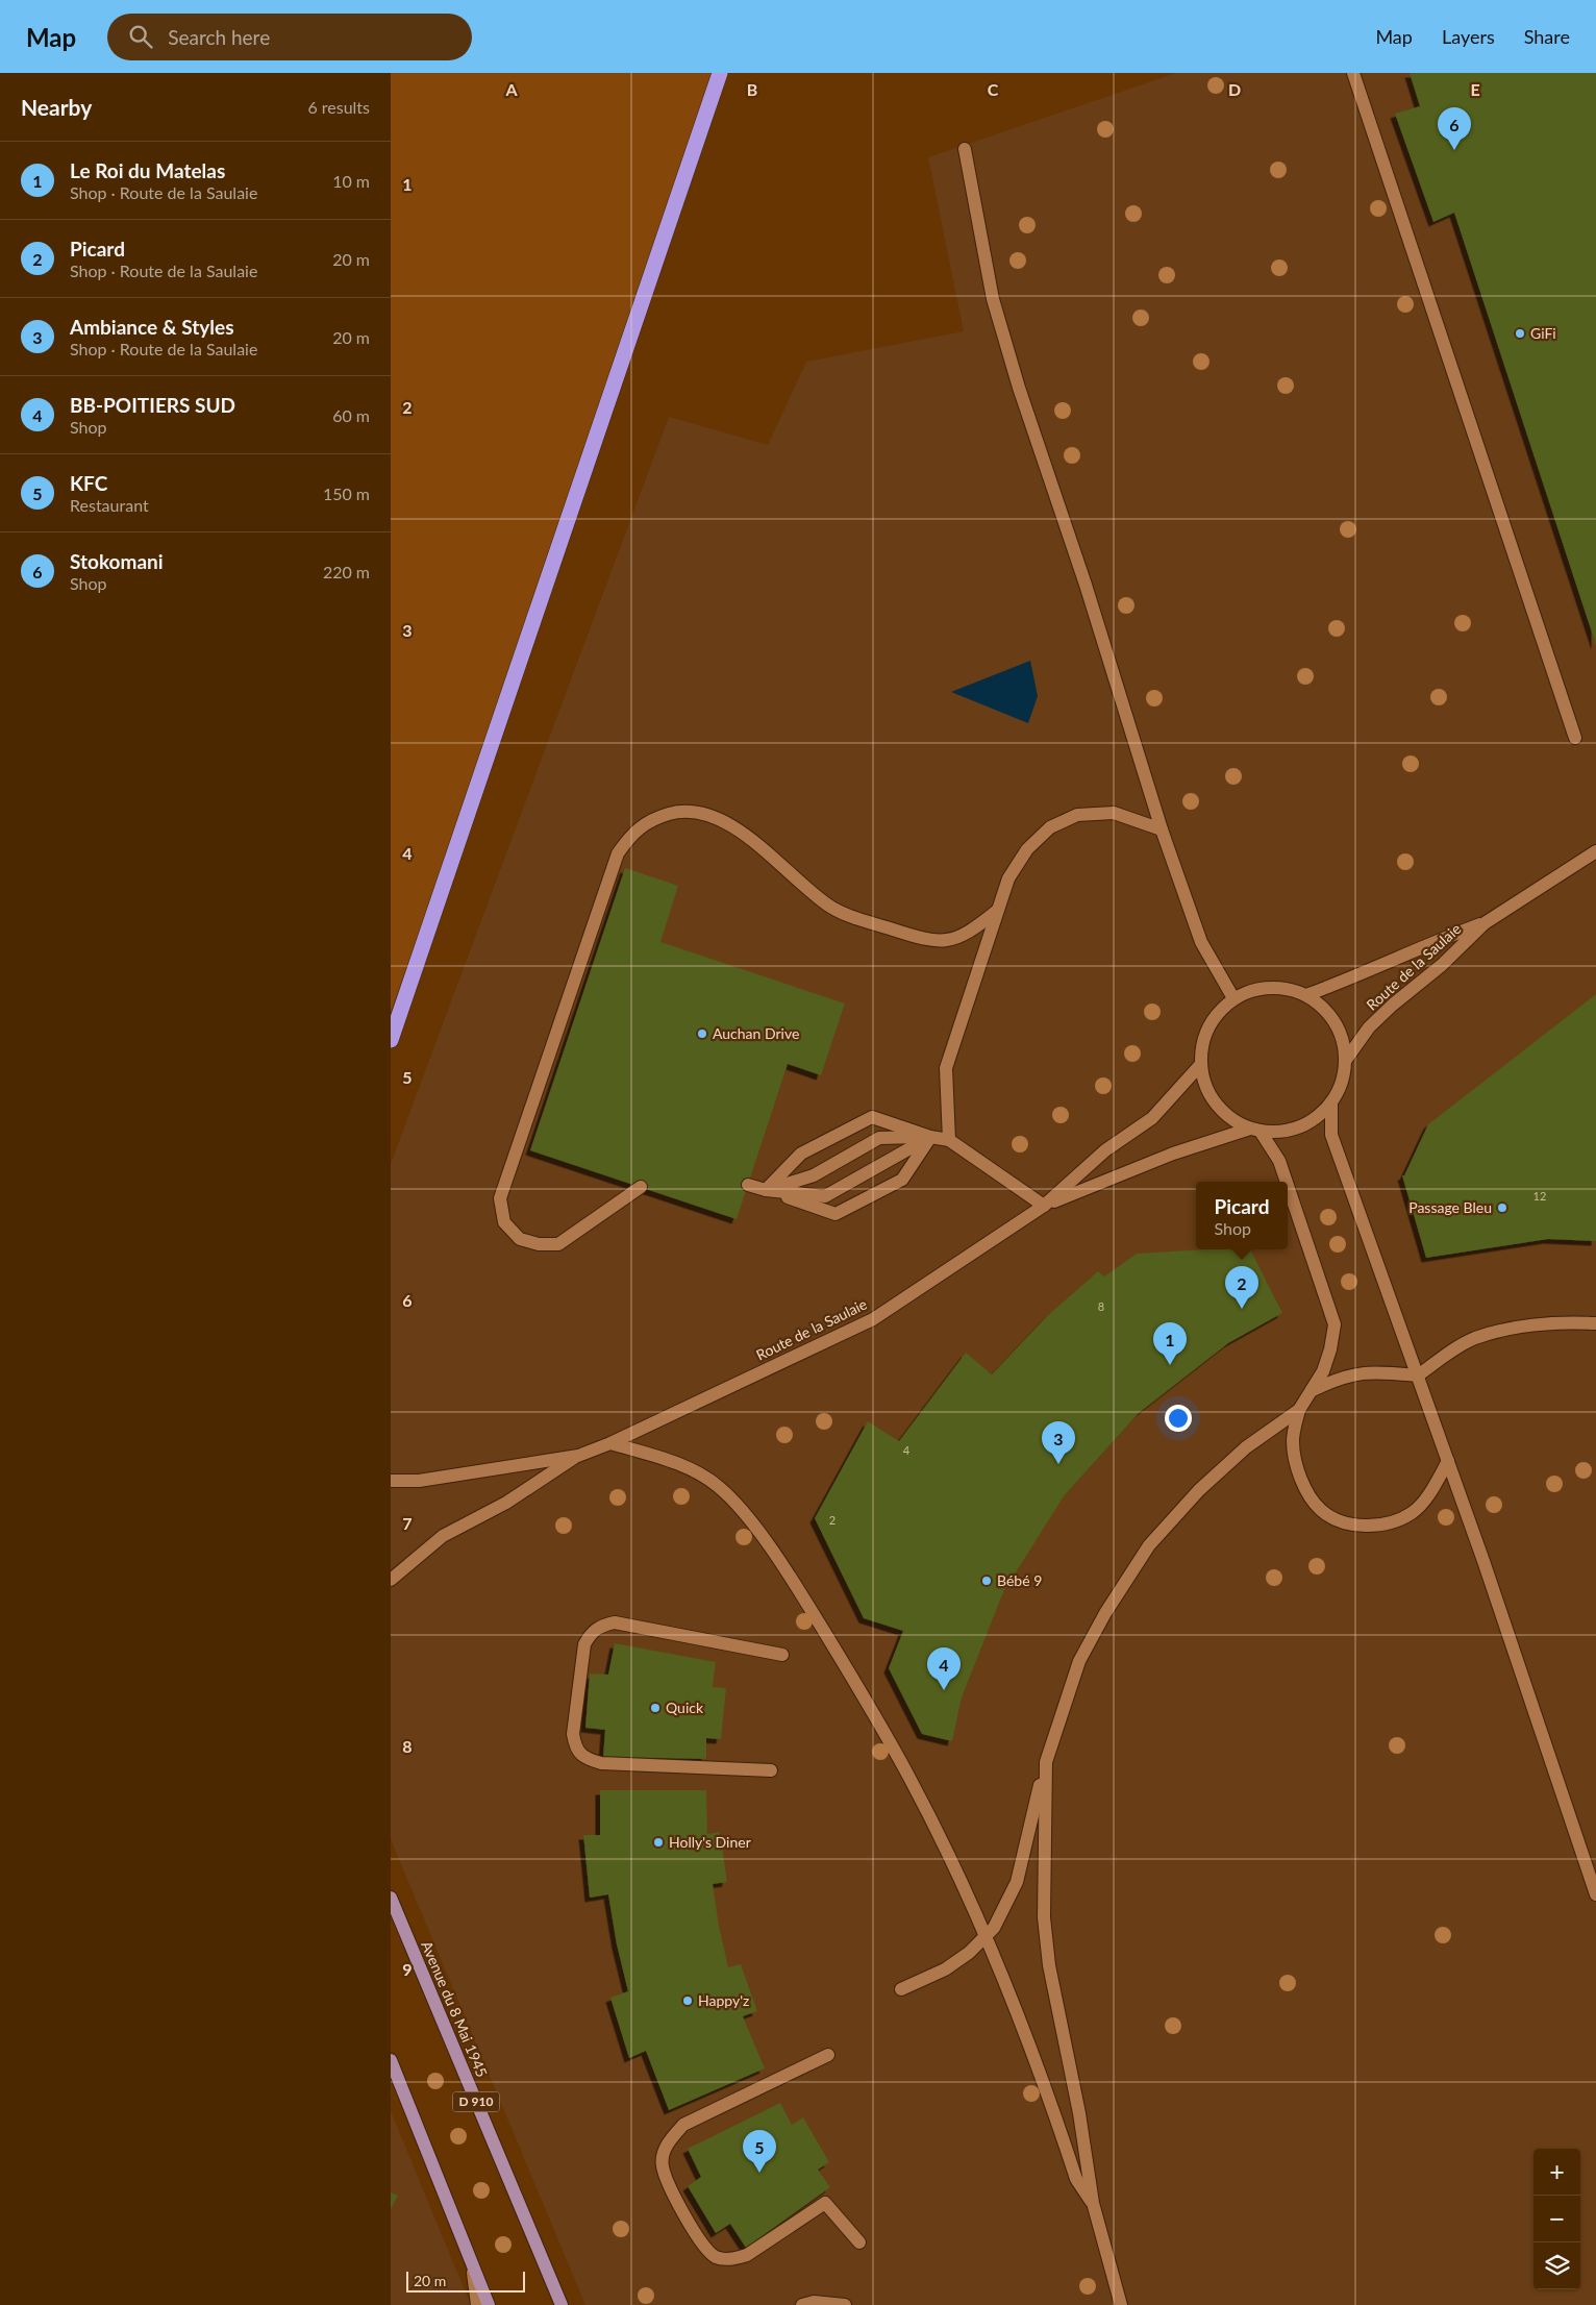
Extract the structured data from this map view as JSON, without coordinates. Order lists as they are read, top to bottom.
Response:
{
  "streets": {
    "main road": ["Avenue du 8 Mai 1945", "D 910"],
    "street": ["Route de la Saulaie"]
  },
  "places": [
    "GiFi",
    "Auchan Drive",
    "Passage Bleu",
    "Bébé 9",
    "Quick",
    "Holly's Diner",
    "Happy'z"
  ],
  "house_numbers": [
    "12",
    "8",
    "4",
    "2"
  ],
  "scale_bar": "20 m",
  "page": {
    "header": "Map",
    "search": "Search here",
    "nav": ["Map", "Layers", "Share"],
    "heading": ["Nearby", "6 results"],
    "pins": [
      "6",
      "2",
      "1",
      "3",
      "4",
      "5"
    ],
    "list": [
      {
        "mark": "1",
        "name": "Le Roi du Matelas",
        "note": "Shop · Route de la Saulaie",
        "value": "10 m"
      },
      {
        "mark": "2",
        "name": "Picard",
        "note": "Shop · Route de la Saulaie",
        "value": "20 m"
      },
      {
        "mark": "3",
        "name": "Ambiance & Styles",
        "note": "Shop · Route de la Saulaie",
        "value": "20 m"
      },
      {
        "mark": "4",
        "name": "BB-POITIERS SUD",
        "note": "Shop",
        "value": "60 m"
      },
      {
        "mark": "5",
        "name": "KFC",
        "note": "Restaurant",
        "value": "150 m"
      },
      {
        "mark": "6",
        "name": "Stokomani",
        "note": "Shop",
        "value": "220 m"
      }
    ],
    "popup": ["Picard", "Shop"],
    "map_buttons": ["+", "−"],
    "scale": "20 m"
  },
  "grid": {
    "columns": [
      "A",
      "B",
      "C",
      "D",
      "E"
    ],
    "rows": [
      "1",
      "2",
      "3",
      "4",
      "5",
      "6",
      "7",
      "8",
      "9"
    ]
  }
}
